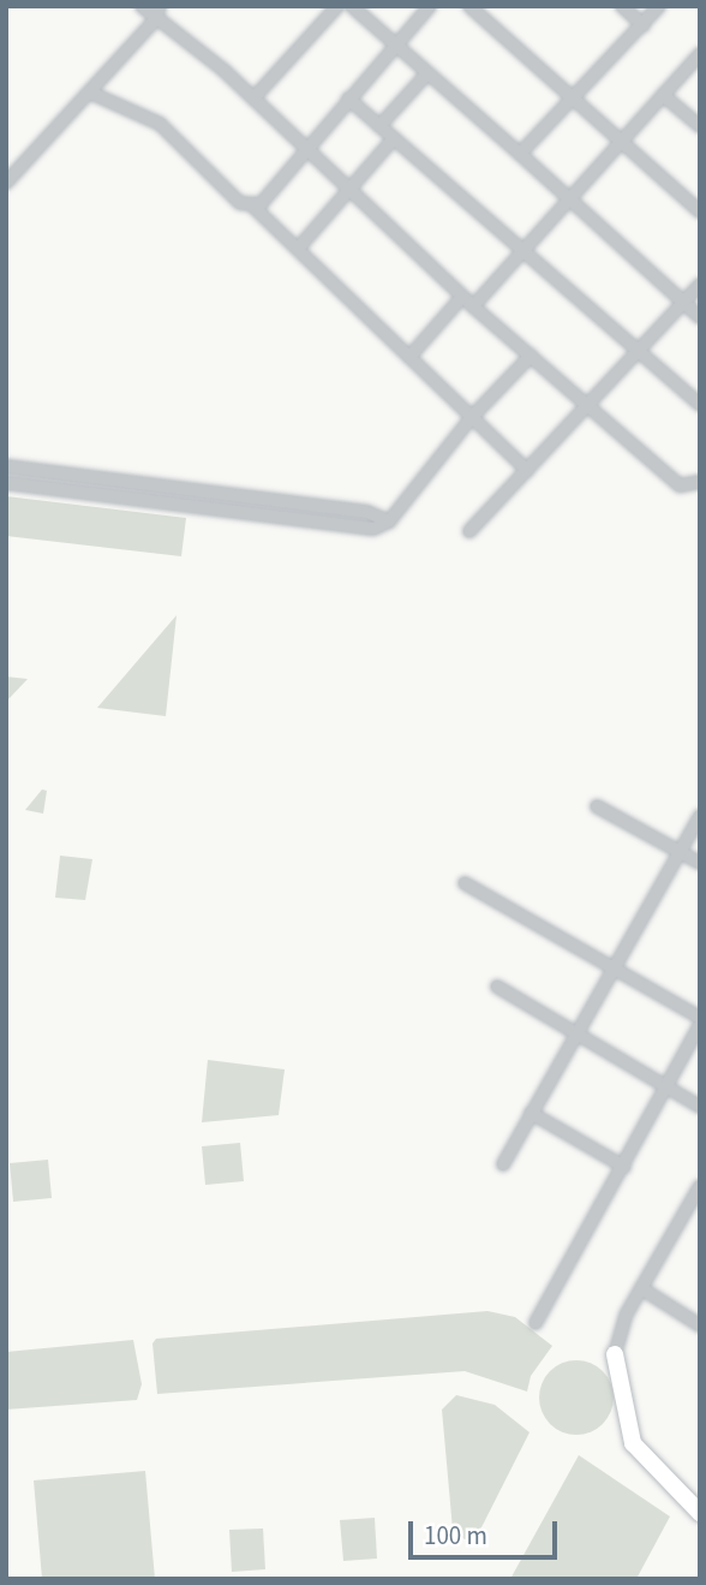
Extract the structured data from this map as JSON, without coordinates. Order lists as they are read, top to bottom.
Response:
{
  "scale_bar": "100 m"
}
